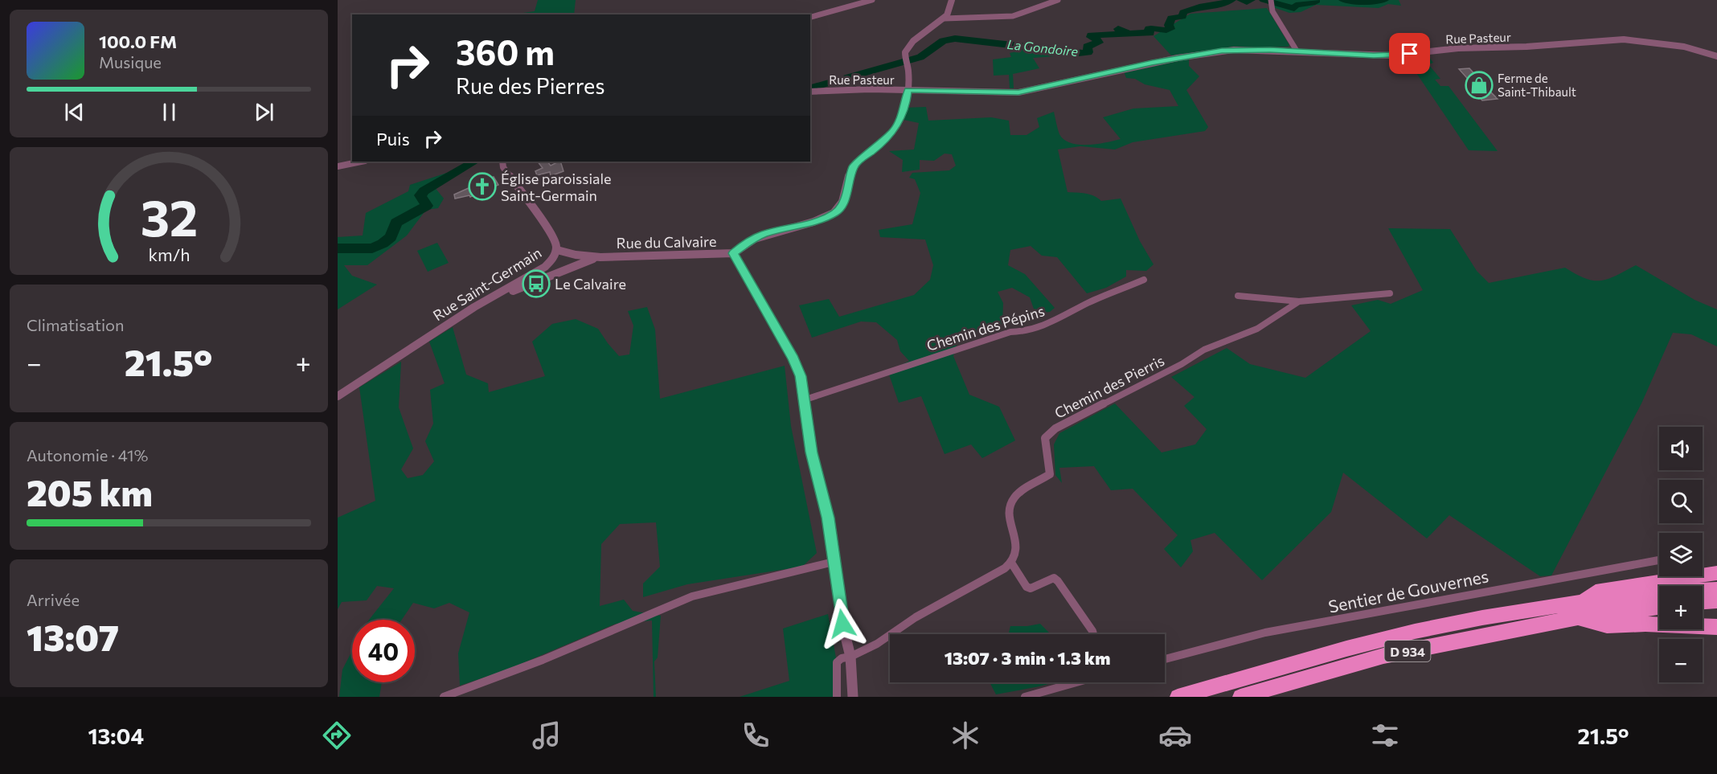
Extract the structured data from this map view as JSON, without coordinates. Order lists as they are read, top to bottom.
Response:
{
  "streets": {
    "highway": ["D 934"],
    "street": [
      "Rue Pasteur",
      "Rue du Calvaire",
      "Rue Saint-Germain",
      "Chemin des Pépins",
      "Chemin des Pierris",
      "Sentier de Gouvernes"
    ]
  },
  "crossings": [
    ["Rue du Calvaire", "Rue Saint-Germain"]
  ],
  "water": ["La Gondoire"],
  "places": {
    "shop": ["Ferme de Saint-Thibault"],
    "church": ["Église paroissiale Saint-Germain"],
    "bus stop": ["Le Calvaire"]
  },
  "page": {
    "turn": ["360 m", "Rue des Pierres"],
    "song": ["100.0 FM", "Musique"],
    "then": "Puis",
    "tile": [
      "Climatisation",
      ["Autonomie · 41%", "205 km"],
      ["Arrivée", "13:07"]
    ],
    "heat": ["−", "21.5°", "+"],
    "map_buttons": ["+", "−"],
    "limit": "40",
    "trip": "13:07 · 3 min · 1.3 km",
    "tabs": ["13:04", "21.5°"],
    "gauge": ["32", "km/h"]
  }
}
